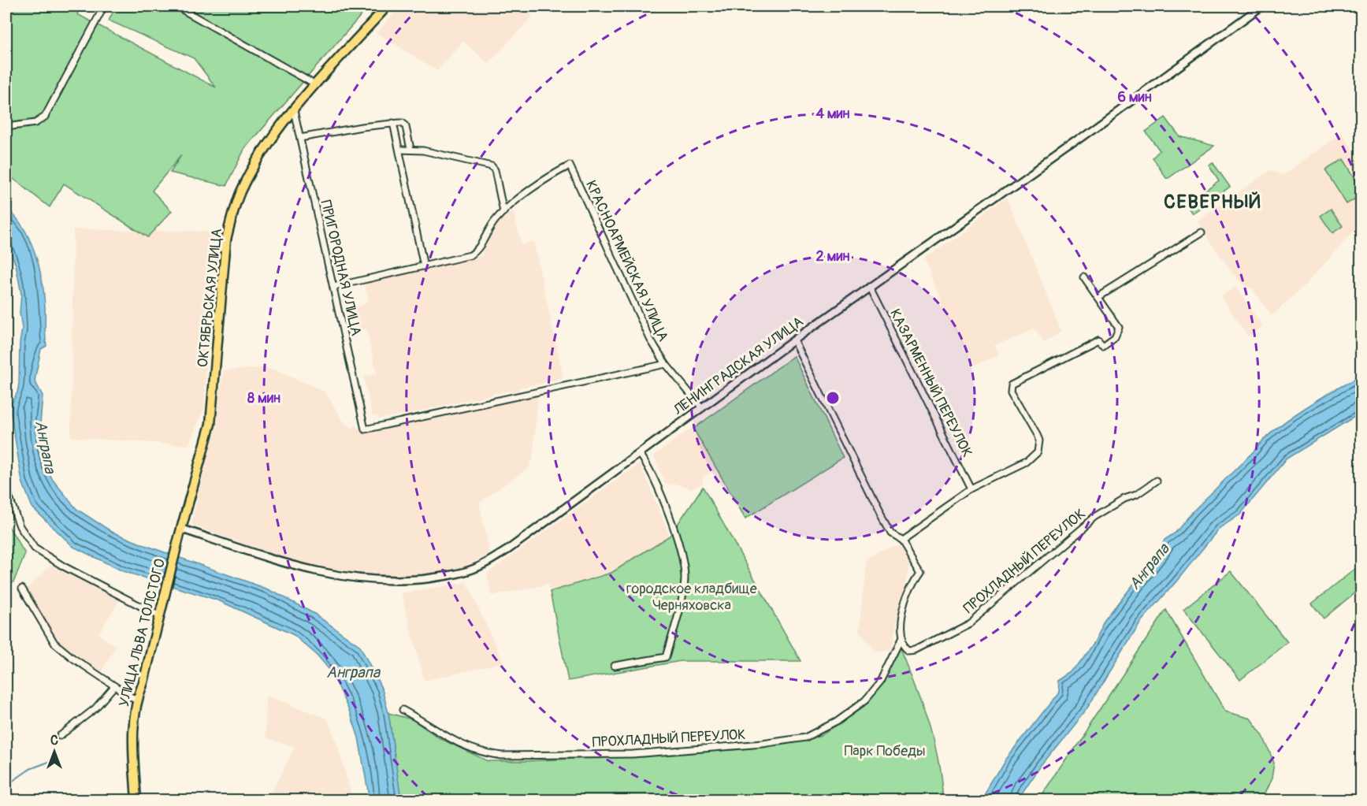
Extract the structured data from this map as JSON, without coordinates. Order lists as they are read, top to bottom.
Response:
{
  "streets": {
    "main road": ["ОКТЯБРЬСКАЯ УЛИЦА", "УЛИЦА ЛЬВА ТОЛСТОГО"],
    "street": [
      "КРАСНОАРМЕЙСКАЯ УЛИЦА",
      "ПРИГОРОДНАЯ УЛИЦА",
      "ЛЕНИНГРАДСКАЯ УЛИЦА",
      "КАЗАРМЕННЫЙ ПЕРЕУЛОК",
      "ПРОХЛАДНЫЙ ПЕРЕУЛОК"
    ]
  },
  "crossings": [
    ["КРАСНОАРМЕЙСКАЯ УЛИЦА", "ПРИГОРОДНАЯ УЛИЦА"],
    ["КРАСНОАРМЕЙСКАЯ УЛИЦА", "ЛЕНИНГРАДСКАЯ УЛИЦА"],
    ["ПРИГОРОДНАЯ УЛИЦА", "ОКТЯБРЬСКАЯ УЛИЦА"],
    ["ОКТЯБРЬСКАЯ УЛИЦА", "ЛЕНИНГРАДСКАЯ УЛИЦА"],
    ["ОКТЯБРЬСКАЯ УЛИЦА", "УЛИЦА ЛЬВА ТОЛСТОГО"],
    ["ЛЕНИНГРАДСКАЯ УЛИЦА", "КАЗАРМЕННЫЙ ПЕРЕУЛОК"],
    ["ЛЕНИНГРАДСКАЯ УЛИЦА", "УЛИЦА ЛЬВА ТОЛСТОГО"]
  ],
  "districts": ["СЕВЕРНЫЙ"],
  "water": ["Анграпа"],
  "parks": ["городское кладбище Черняховска", "Парк Победы"],
  "north": "top",
  "rings": [
    "6 мин",
    "4 мин",
    "2 мин",
    "8 мин"
  ]
}
